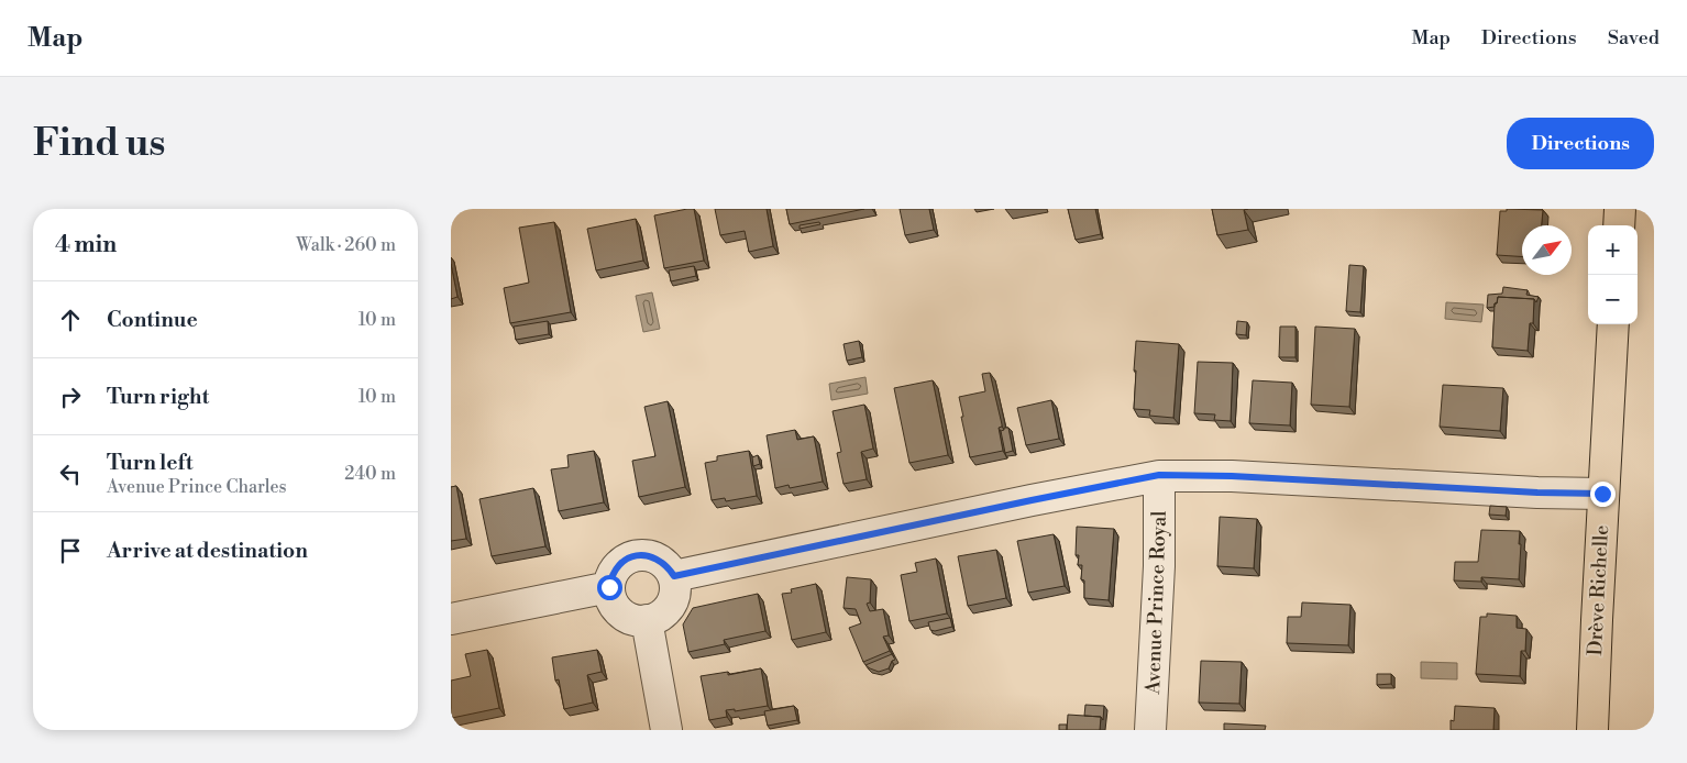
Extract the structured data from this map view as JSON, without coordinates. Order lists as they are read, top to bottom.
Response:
{
  "streets": {
    "main road": ["Drève Richelle"],
    "street": ["Avenue Prince Royal"]
  },
  "north": "top right",
  "page": {
    "header": "Map",
    "nav": ["Map", "Directions", "Saved"],
    "buttons": "Directions",
    "title": "Find us",
    "heading": ["4 min", "Walk · 260 m"],
    "map_buttons": ["+", "−"],
    "list": [
      ["Continue", "10 m"],
      ["Turn right", "10 m"],
      ["Turn left", "Avenue Prince Charles", "240 m"],
      "Arrive at destination"
    ]
  }
}
